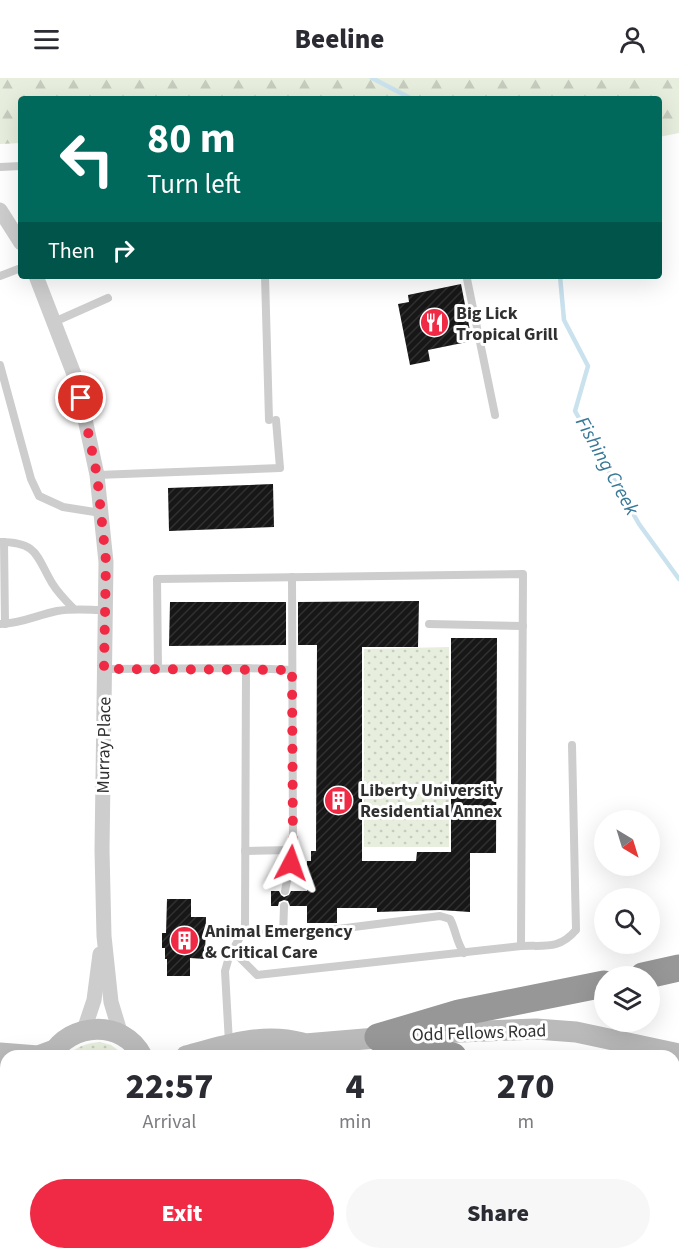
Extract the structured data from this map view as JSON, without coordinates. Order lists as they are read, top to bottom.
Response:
{
  "streets": {
    "main road": ["Odd Fellows Road"],
    "street": ["Murray Place"]
  },
  "water": ["Fishing Creek"],
  "places": {
    "restaurant": ["Big Lick Tropical Grill"],
    "building": ["Liberty University Residential Annex", "Animal Emergency & Critical Care"]
  },
  "north": "bottom right",
  "page": {
    "header": "Beeline",
    "turn": ["80 m", "Turn left"],
    "then": "Then",
    "eta": [
      "22:57",
      "Arrival",
      "4",
      "min",
      "270",
      "m"
    ],
    "buttons": ["Exit", "Share"]
  }
}
